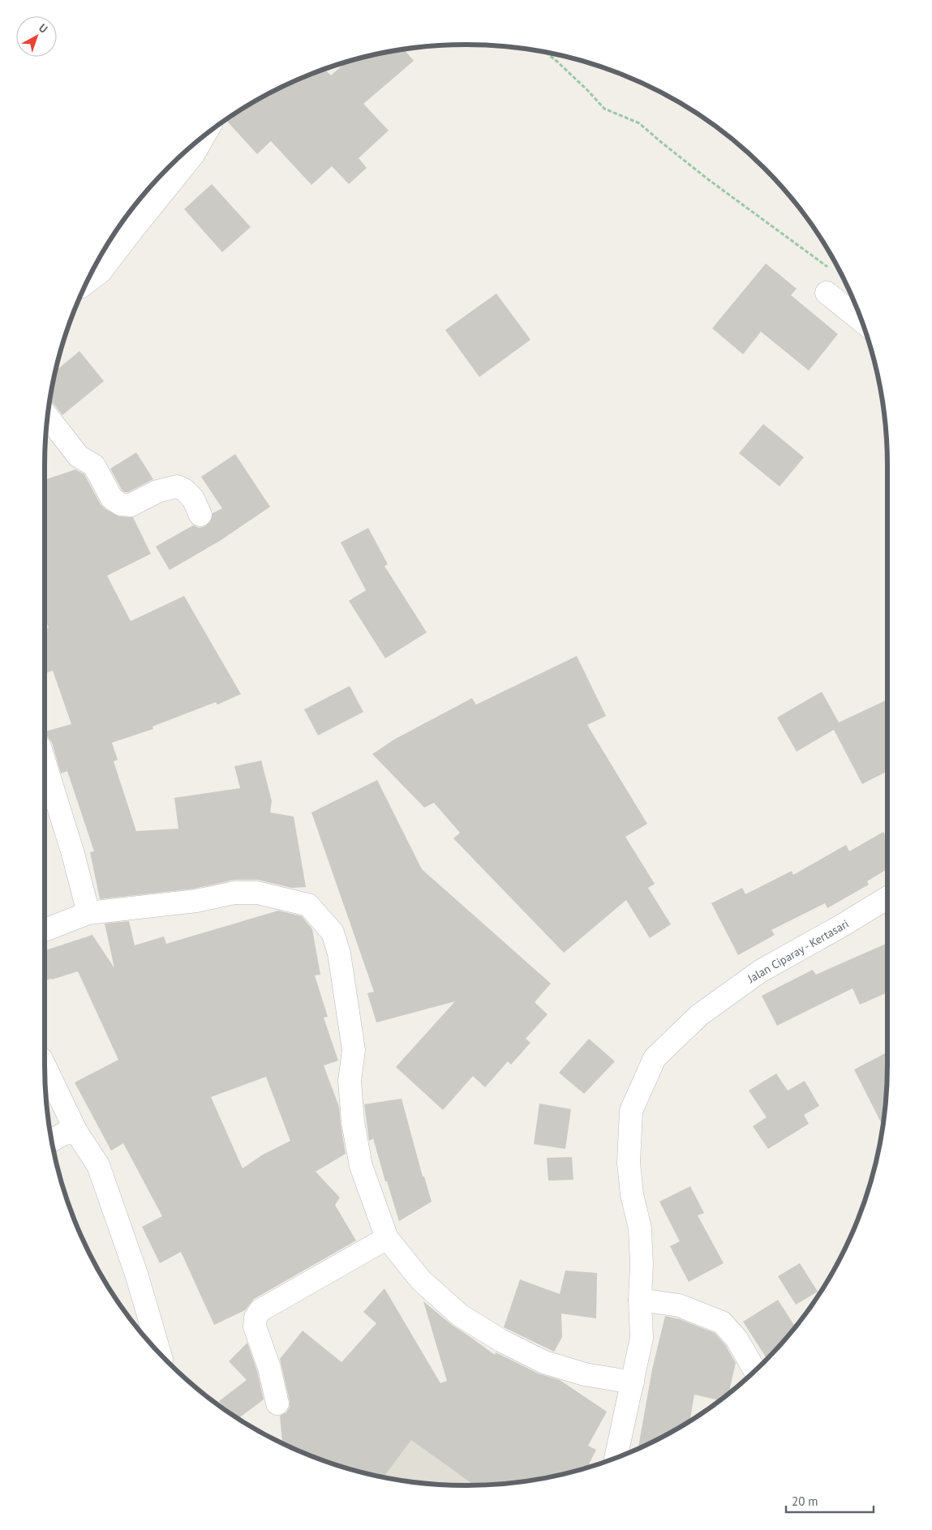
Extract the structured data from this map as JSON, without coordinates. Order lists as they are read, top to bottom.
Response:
{
  "streets": {
    "street": ["Jalan Ciparay - Kertasari"]
  },
  "scale_bar": "20 m",
  "north": "top right"
}
